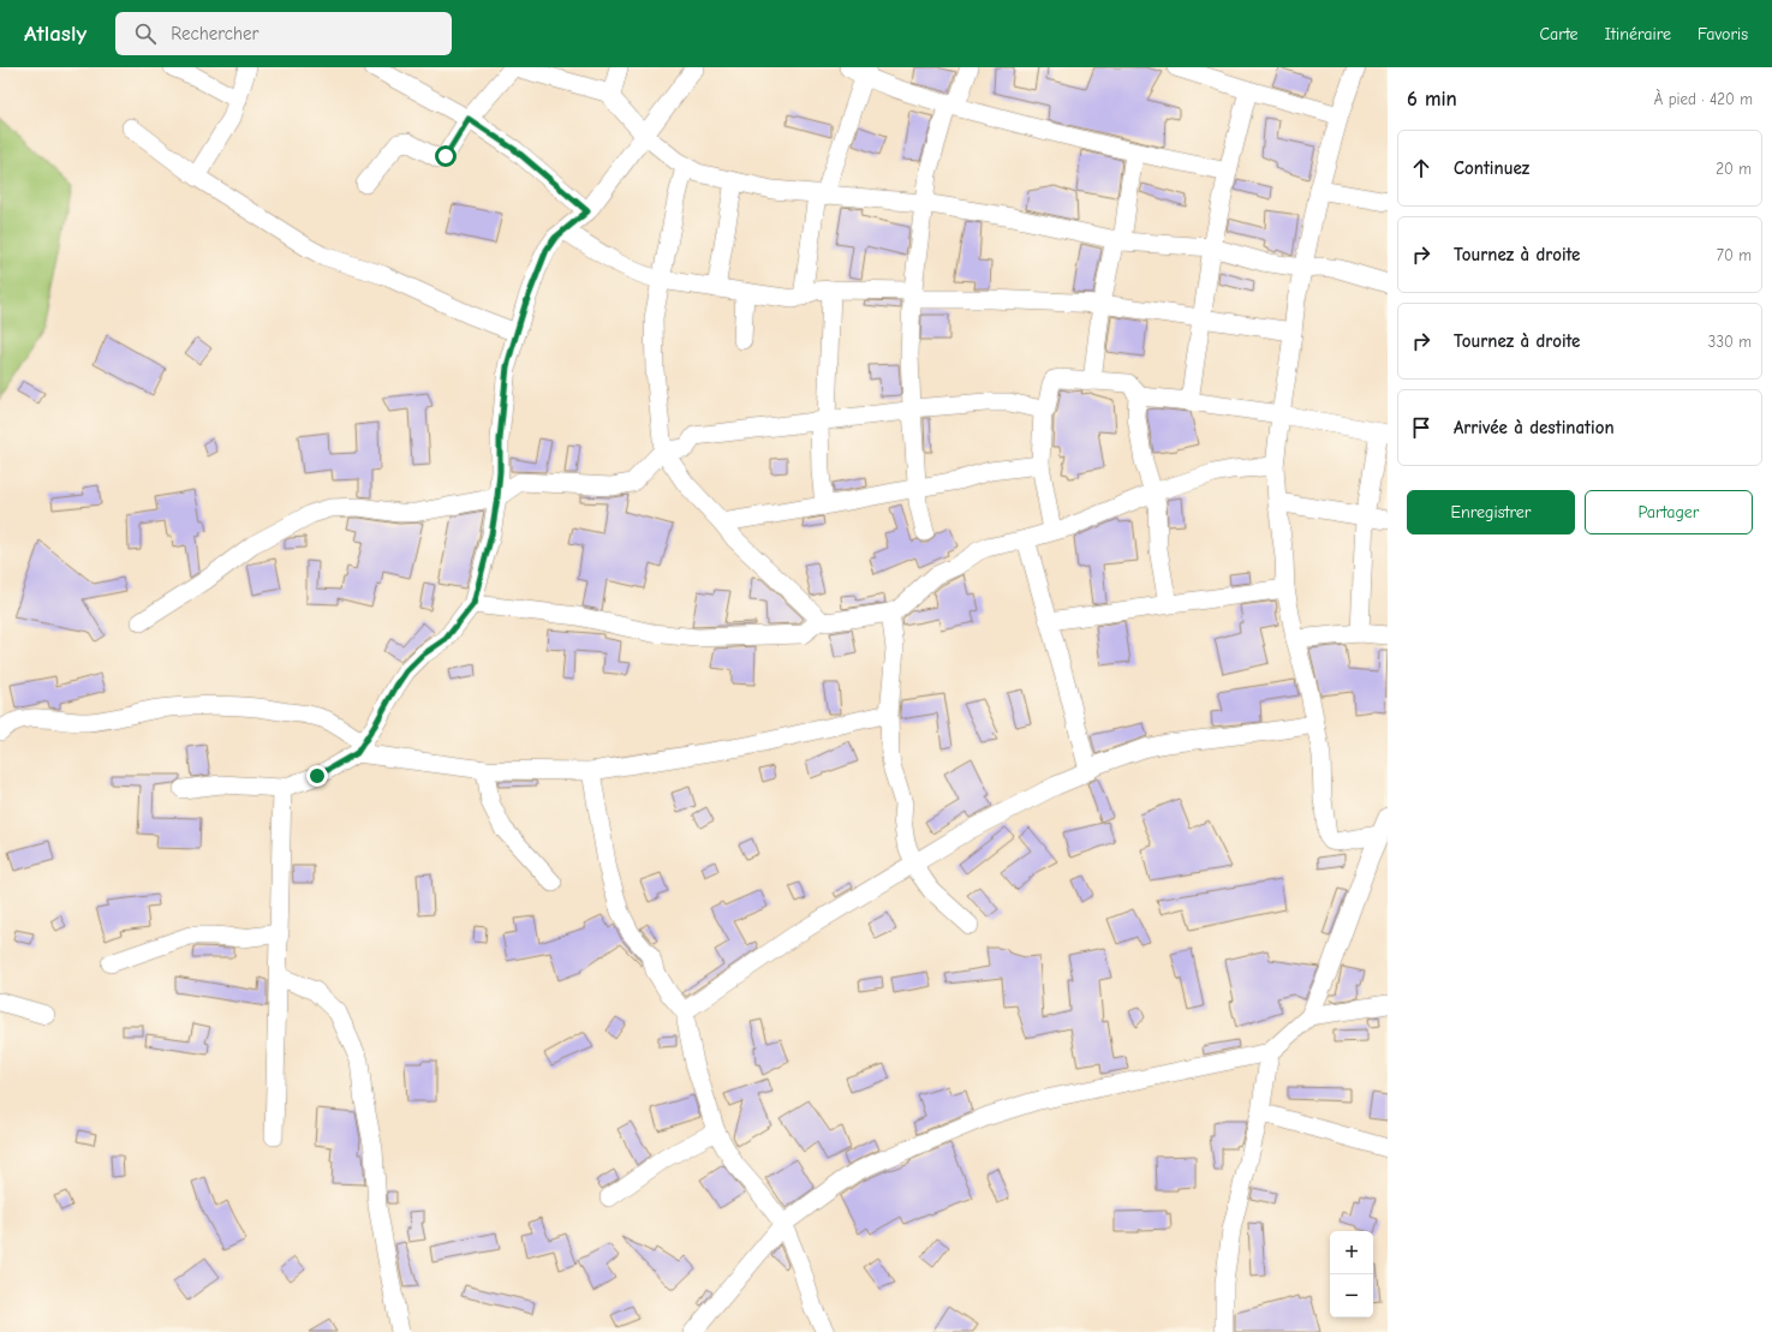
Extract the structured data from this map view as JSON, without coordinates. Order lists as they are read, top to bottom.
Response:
{
  "page": {
    "header": "Atlasly",
    "search": "Rechercher",
    "nav": ["Carte", "Itinéraire", "Favoris"],
    "heading": ["6 min", "À pied · 420 m"],
    "list": [
      ["Continuez", "20 m"],
      ["Tournez à droite", "70 m"],
      ["Tournez à droite", "330 m"],
      "Arrivée à destination"
    ],
    "buttons": ["Enregistrer", "Partager"],
    "map_buttons": ["+", "−"]
  }
}
